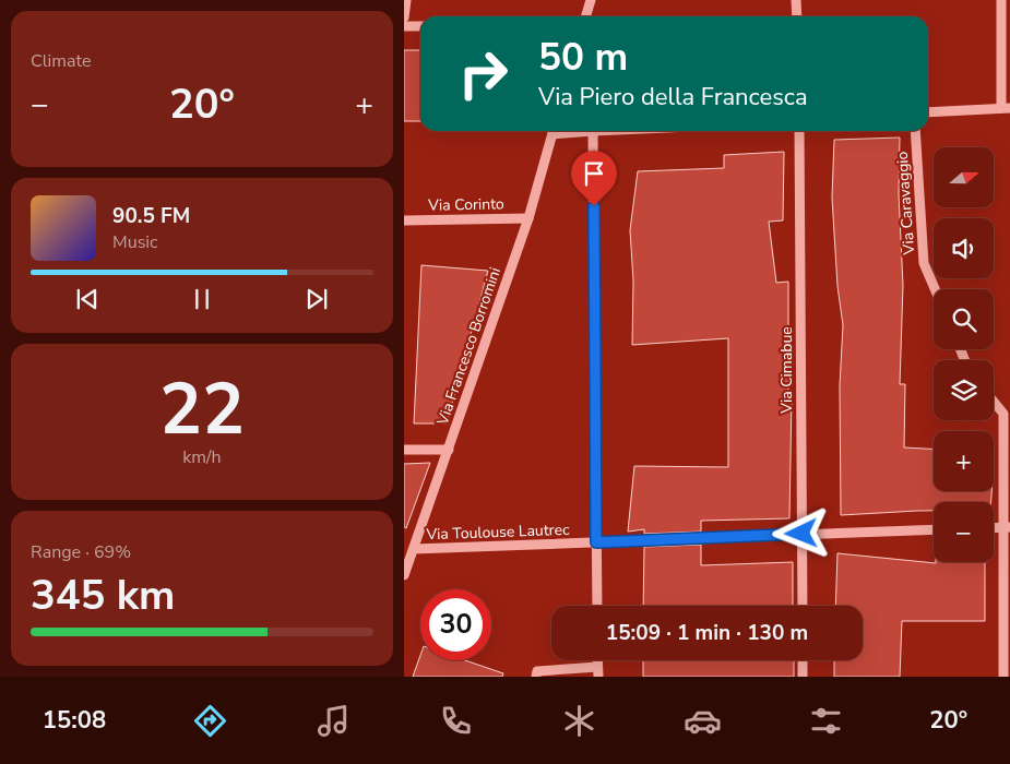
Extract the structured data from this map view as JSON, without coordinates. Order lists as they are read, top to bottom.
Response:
{
  "streets": {
    "street": [
      "Via Caravaggio",
      "Via Corinto",
      "Via Francesco Borromini",
      "Via Cimabue",
      "Via Toulouse Lautrec"
    ]
  },
  "crossings": [
    ["Via Corinto", "Via Francesco Borromini"],
    ["Via Francesco Borromini", "Via Toulouse Lautrec"],
    ["Via Cimabue", "Via Toulouse Lautrec"]
  ],
  "north": "right",
  "page": {
    "tile": [
      "Climate",
      ["22", "km/h"],
      ["Range · 69%", "345 km"]
    ],
    "turn": ["50 m", "Via Piero della Francesca"],
    "heat": ["−", "20°", "+"],
    "map_buttons": ["+", "−"],
    "song": ["90.5 FM", "Music"],
    "limit": "30",
    "trip": "15:09 · 1 min · 130 m",
    "tabs": ["15:08", "20°"]
  }
}
